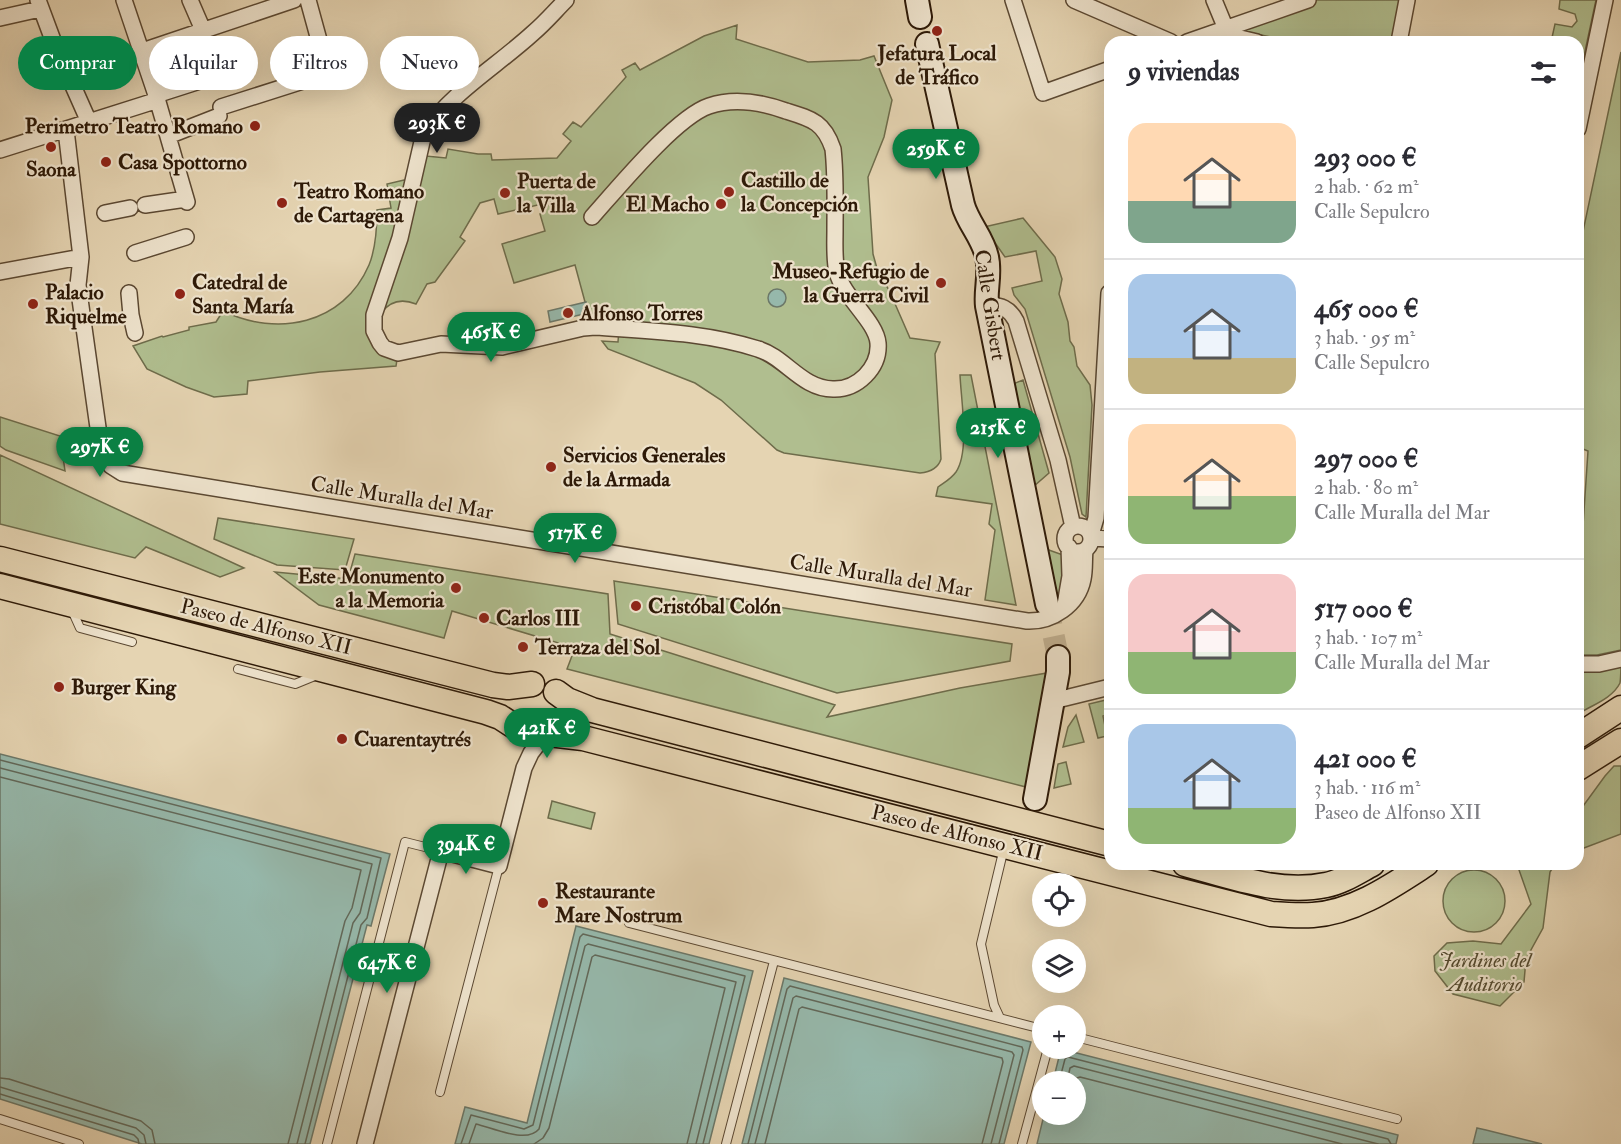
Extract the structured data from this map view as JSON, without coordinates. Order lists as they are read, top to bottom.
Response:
{
  "streets": {
    "main road": ["Paseo de Alfonso XII"],
    "street": ["Calle Gisbert", "Calle Muralla del Mar"]
  },
  "crossings": [
    ["Calle Gisbert", "Calle Muralla del Mar"]
  ],
  "parks": ["Jardines del Auditorio"],
  "places": [
    "Jefatura Local de Tráfico",
    "Perimetro Teatro Romano",
    "Saona",
    "Casa Spottorno",
    "Castillo de la Concepción",
    "Puerta de la Villa",
    "Teatro Romano de Cartagena",
    "El Macho",
    "Museo-Refugio de la Guerra Civil",
    "Catedral de Santa María",
    "Palacio Riquelme",
    "Alfonso Torres",
    "Servicios Generales de la Armada",
    "Este Monumento a la Memoria",
    "Cristóbal Colón",
    "Carlos III",
    "Terraza del Sol",
    "Burger King",
    "Cuarentaytrés",
    "Restaurante Mare Nostrum"
  ],
  "page": {
    "chip": [
      "Comprar",
      "Alquilar",
      "Filtros",
      "Nuevo"
    ],
    "heading": "9 viviendas",
    "price": [
      "293K €",
      "259K €",
      "465K €",
      "215K €",
      "297K €",
      "517K €",
      "421K €",
      "394K €",
      "647K €"
    ],
    "list": [
      {
        "name": "293 000 €",
        "note": "2 hab. · 62 m² · Calle Sepulcro"
      },
      {
        "name": "465 000 €",
        "note": "3 hab. · 95 m² · Calle Sepulcro"
      },
      {
        "name": "297 000 €",
        "note": "2 hab. · 80 m² · Calle Muralla del Mar"
      },
      {
        "name": "517 000 €",
        "note": "3 hab. · 107 m² · Calle Muralla del Mar"
      },
      {
        "name": "421 000 €",
        "note": "3 hab. · 116 m² · Paseo de Alfonso XII"
      }
    ],
    "map_buttons": ["+", "−"]
  }
}
